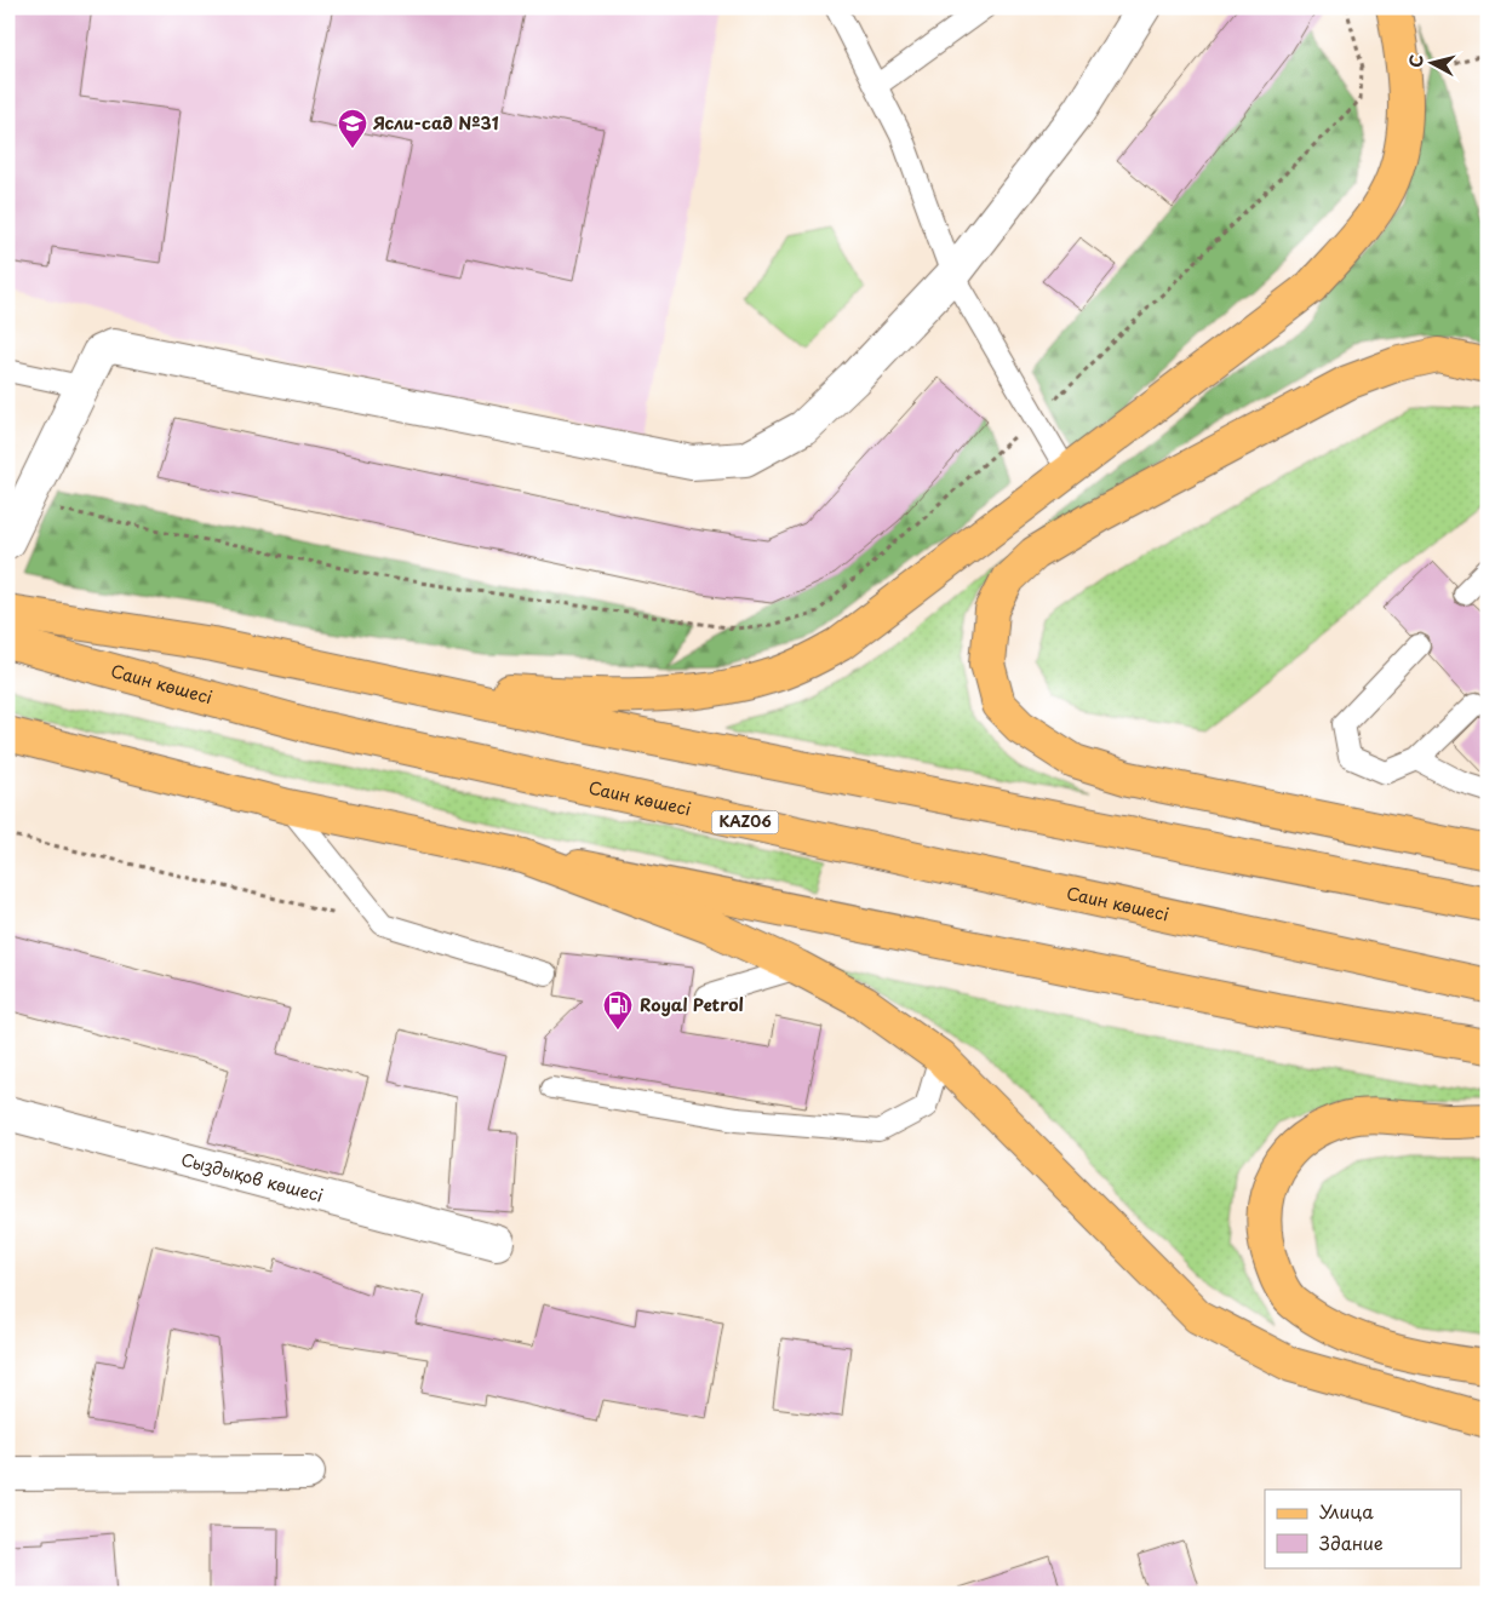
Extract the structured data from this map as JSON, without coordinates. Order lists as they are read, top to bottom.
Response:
{
  "streets": {
    "main road": ["Саин көшесі", "KАZ06"],
    "street": ["Сыздықов көшесі"]
  },
  "places": {
    "school or university": ["Ясли-сад №31"],
    "fuel station": ["Royal Petrol"]
  },
  "legend": ["Улица", "Здание"],
  "north": "left"
}
